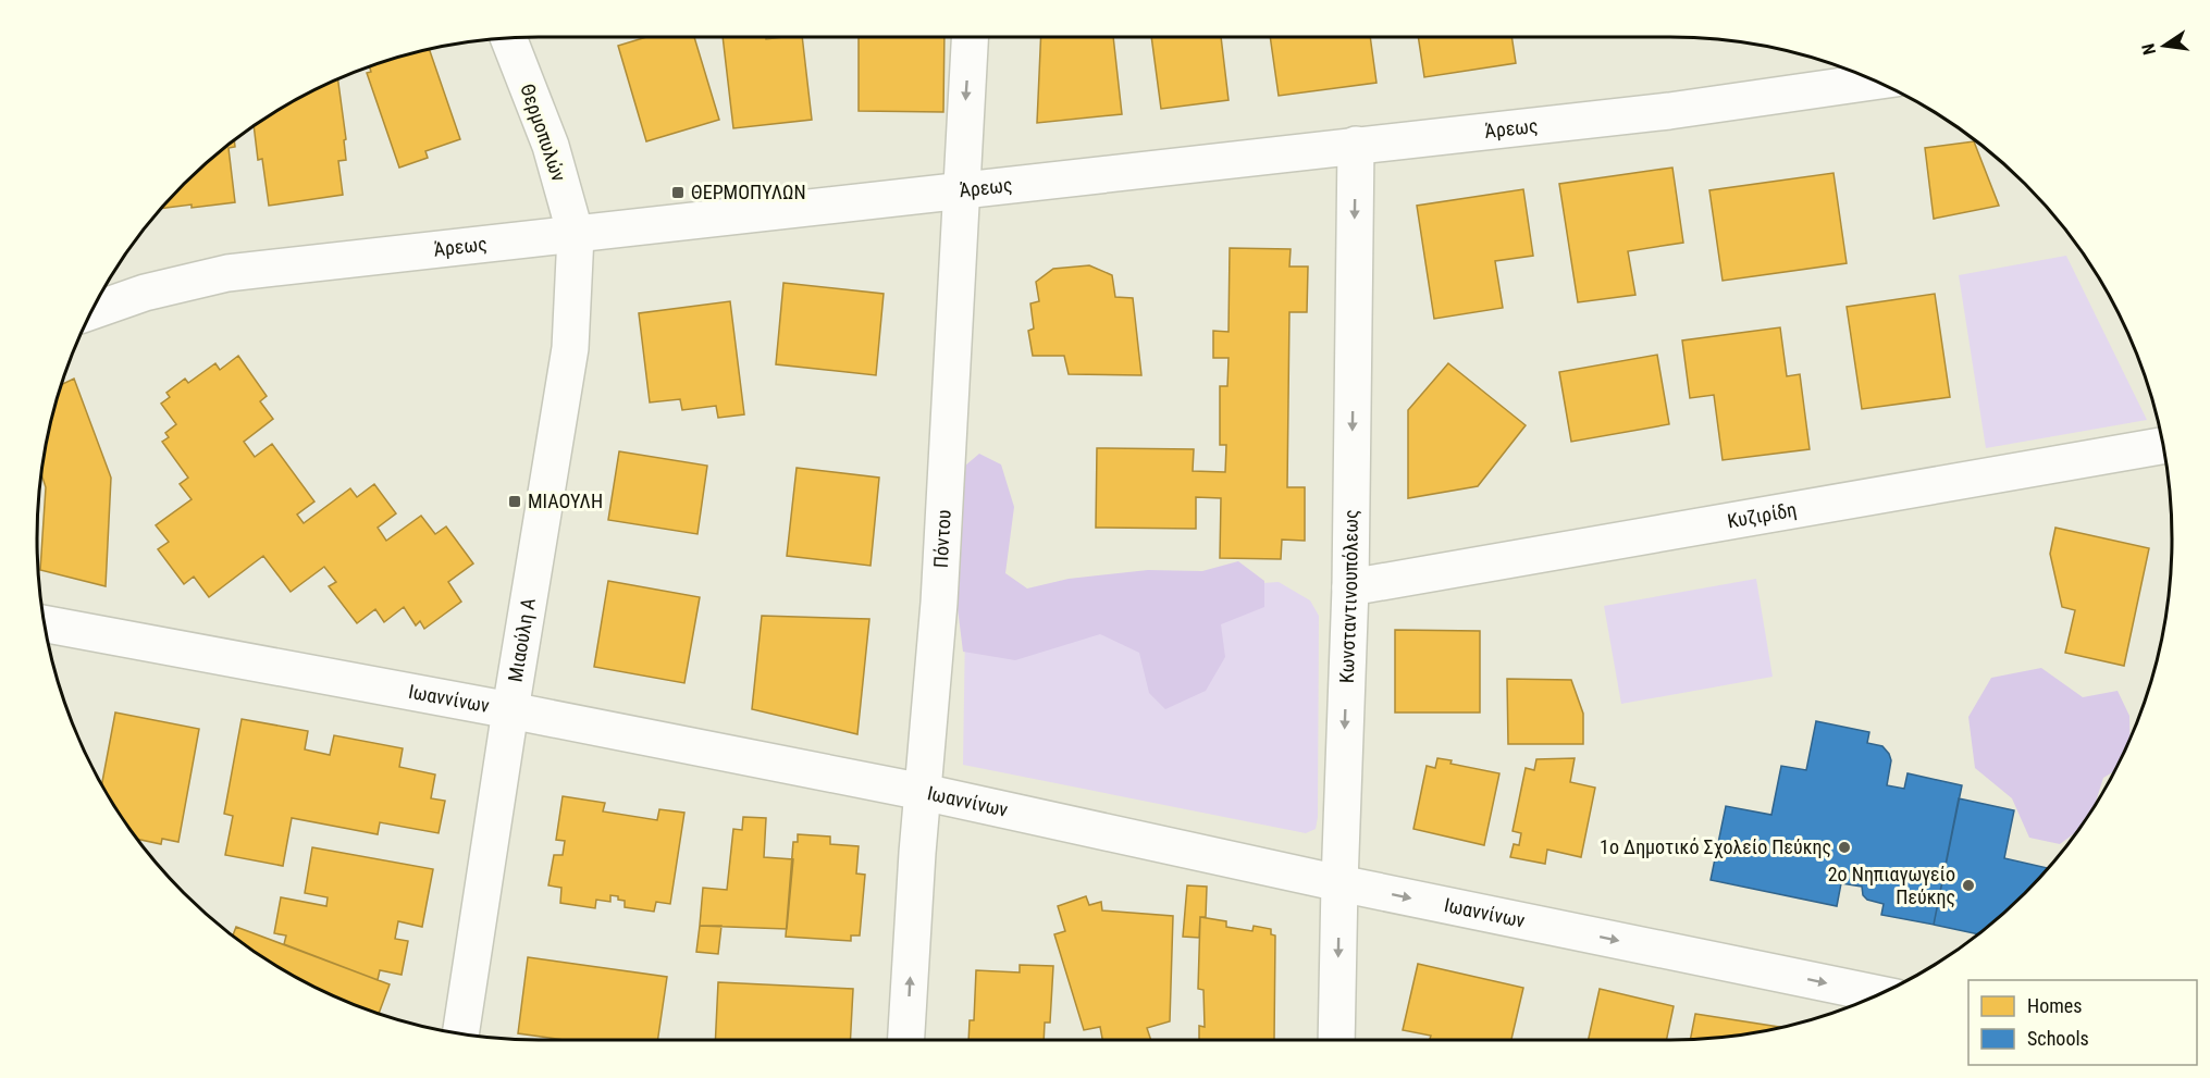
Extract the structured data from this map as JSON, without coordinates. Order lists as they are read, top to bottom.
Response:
{
  "streets": {
    "street": [
      "Άρεως",
      "Θερμοπυλών",
      "Κυζιρίδη",
      "Πόντου",
      "Κωνσταντινουπόλεως",
      "Μιαούλη Α",
      "Ιωαννίνων"
    ]
  },
  "crossings": [
    ["Άρεως", "Θερμοπυλών"],
    ["Άρεως", "Πόντου"],
    ["Άρεως", "Κωνσταντινουπόλεως"],
    ["Άρεως", "Μιαούλη Α"],
    ["Θερμοπυλών", "Μιαούλη Α"],
    ["Κυζιρίδη", "Κωνσταντινουπόλεως"],
    ["Πόντου", "Ιωαννίνων"],
    ["Κωνσταντινουπόλεως", "Ιωαννίνων"],
    ["Μιαούλη Α", "Ιωαννίνων"]
  ],
  "one_way": ["Κωνσταντινουπόλεως"],
  "places": {
    "transit": ["ΘΕΡΜΟΠΥΛΩΝ", "ΜΙΑΟΥΛΗ"],
    "other": ["1ο Δημοτικό Σχολείο Πεύκης", "2ο Νηπιαγωγείο Πεύκης"]
  },
  "legend": ["Homes", "Schools"],
  "north": "left"
}
